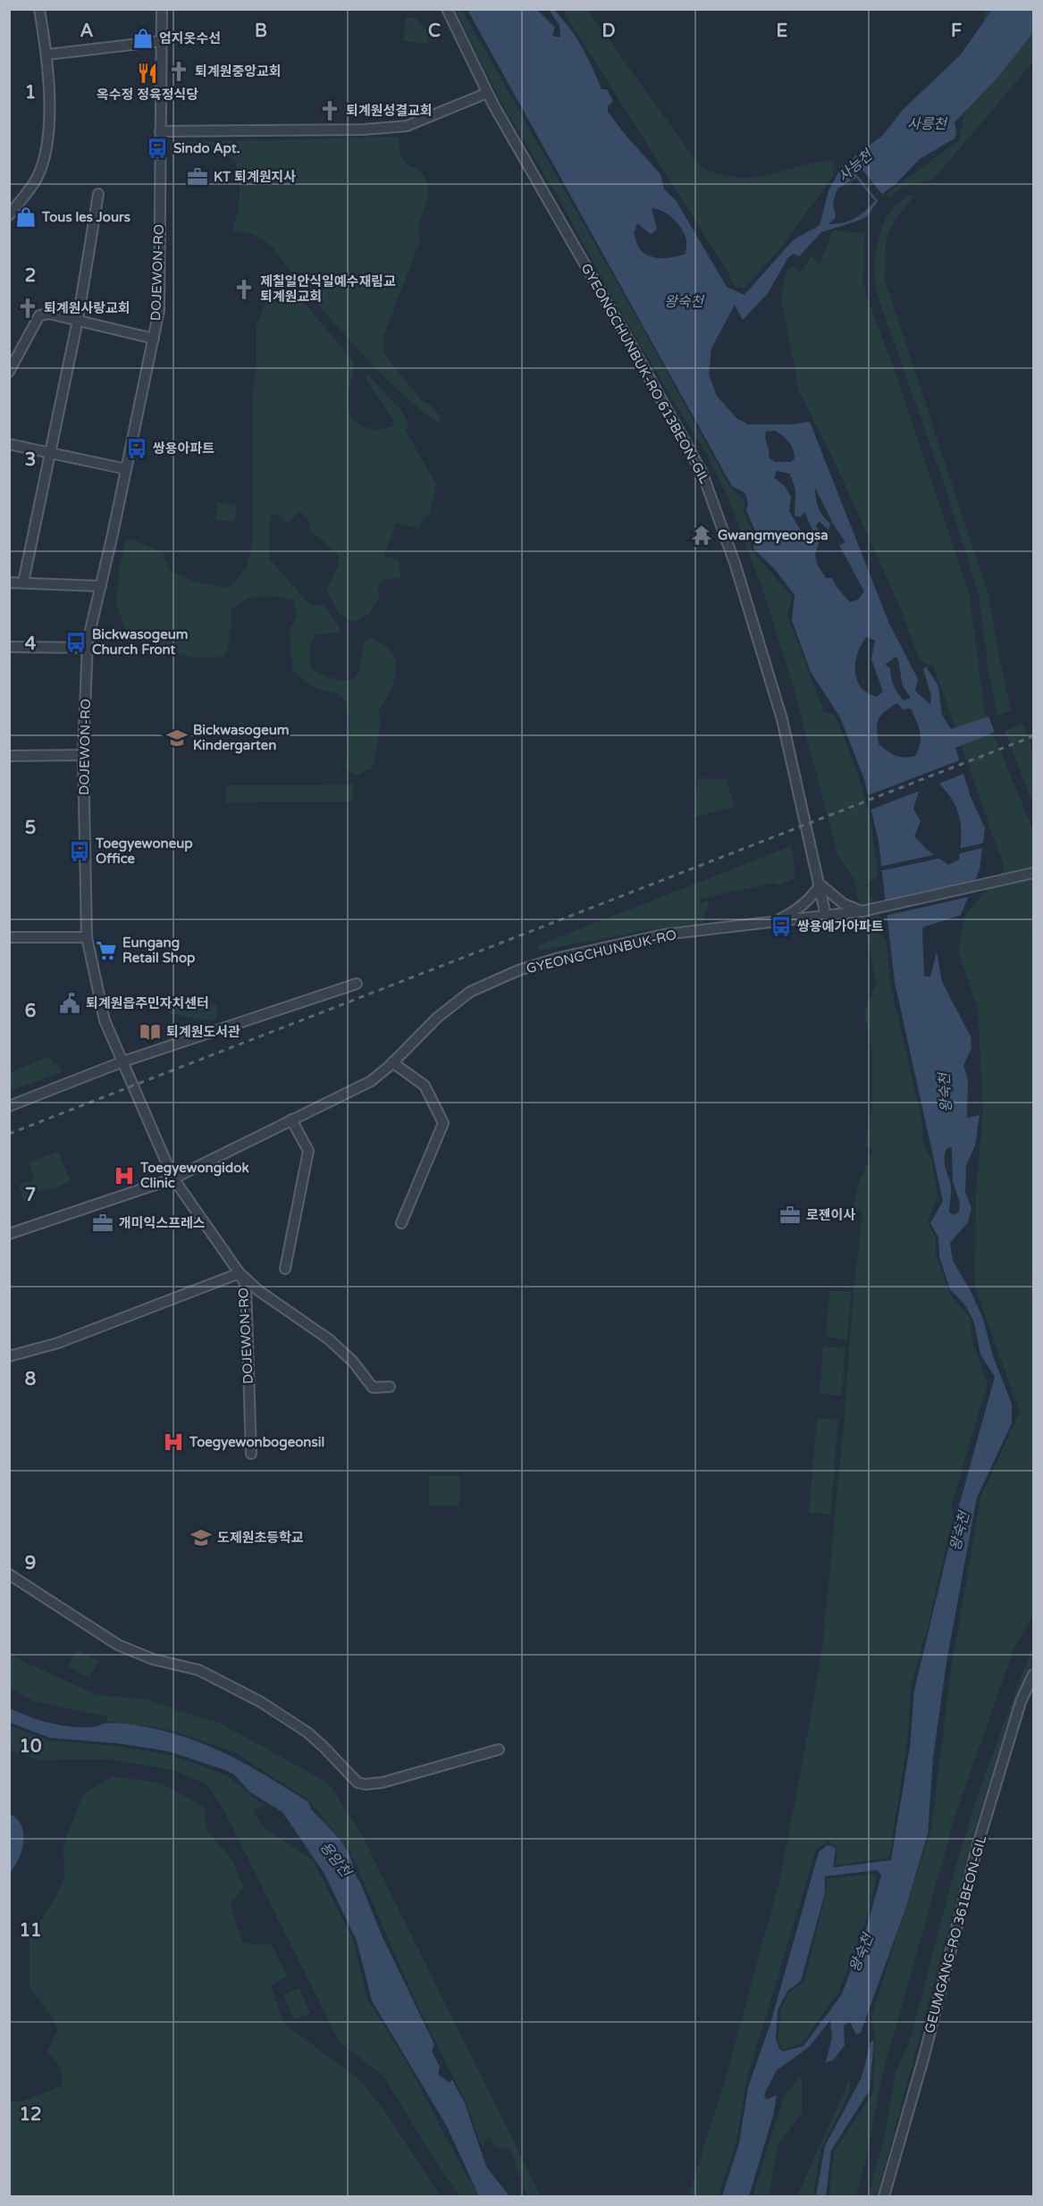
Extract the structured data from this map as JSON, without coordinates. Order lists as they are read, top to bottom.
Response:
{
  "streets": {
    "street": [
      "DOJEWON-RO",
      "GYEONGCHUNBUK-RO 613BEON-GIL",
      "GYEONGCHUNBUK-RO",
      "GEUMGANG-RO 361BEON-GIL"
    ]
  },
  "crossings": [
    ["DOJEWON-RO", "GYEONGCHUNBUK-RO"],
    ["GYEONGCHUNBUK-RO 613BEON-GIL", "GYEONGCHUNBUK-RO"]
  ],
  "water": [
    "사릉천",
    "사능천",
    "왕숙천",
    "용암천"
  ],
  "places": {
    "shop": ["엄지옷수선", "Tous les Jours"],
    "church": [
      "퇴계원중앙교회",
      "퇴계원성결교회",
      "제칠일안식일예수재림교 퇴계원교회",
      "퇴계원사랑교회"
    ],
    "restaurant": ["옥수정 정육정식당"],
    "bus stop": [
      "Sindo Apt.",
      "쌍용아파트",
      "Bickwasogeum Church Front",
      "Toegyewoneup Office",
      "쌍용예가아파트"
    ],
    "office": ["KT 퇴계원지사", "로젠이사", "개미익스프레스"],
    "temple": ["Gwangmyeongsa"],
    "school or university": ["Bickwasogeum Kindergarten", "도제원초등학교"],
    "supermarket": ["Eungang Retail Shop"],
    "public building": ["퇴계원읍주민자치센터"],
    "library": ["퇴계원도서관"],
    "hospital": ["Toegyewongidok Clinic", "Toegyewonbogeonsil"]
  },
  "grid": {
    "columns": [
      "A",
      "B",
      "C",
      "D",
      "E",
      "F"
    ],
    "rows": [
      "1",
      "2",
      "3",
      "4",
      "5",
      "6",
      "7",
      "8",
      "9",
      "10",
      "11",
      "12"
    ]
  }
}
